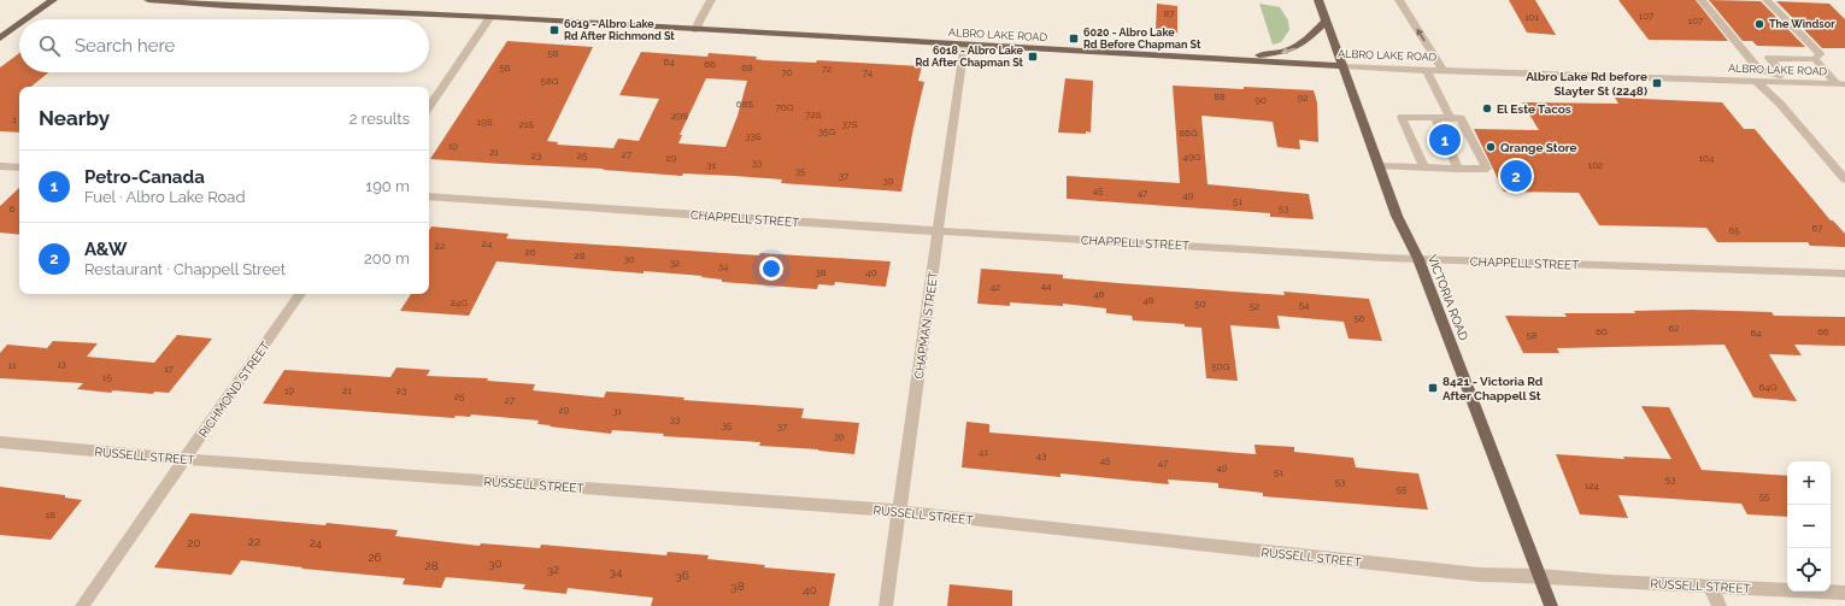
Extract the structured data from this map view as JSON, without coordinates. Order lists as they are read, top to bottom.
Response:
{
  "streets": {
    "main road": ["ALBRO LAKE ROAD", "VICTORIA ROAD"],
    "street": [
      "CHAPPELL STREET",
      "CHAPMAN STREET",
      "RICHMOND STREET",
      "RUSSELL STREET"
    ]
  },
  "crossings": [
    ["ALBRO LAKE ROAD", "VICTORIA ROAD"],
    ["ALBRO LAKE ROAD", "CHAPMAN STREET"],
    ["CHAPPELL STREET", "VICTORIA ROAD"],
    ["CHAPPELL STREET", "CHAPMAN STREET"],
    ["VICTORIA ROAD", "RUSSELL STREET"],
    ["CHAPMAN STREET", "RUSSELL STREET"],
    ["RICHMOND STREET", "RUSSELL STREET"]
  ],
  "places": {
    "other": ["The Windsor", "El Este Tacos", "Qrange Store"],
    "transit": [
      "6019 - Albro Lake Rd After Richmond St",
      "6020 - Albro Lake Rd Before Chapman St",
      "6018 - Albro Lake Rd After Chapman St",
      "Albro Lake Rd before Slayter St (2248)",
      "8421 - Victoria Rd After Chappell St"
    ]
  },
  "house_numbers": [
    "87",
    "107",
    "101",
    "107",
    "58",
    "64",
    "66",
    "56",
    "68",
    "72",
    "70",
    "74",
    "58G",
    "88",
    "92",
    "90",
    "68S",
    "70G",
    "72S",
    "29S",
    "1",
    "19S",
    "21S",
    "37S",
    "35G",
    "86G",
    "33S",
    "19",
    "21",
    "27",
    "23",
    "25",
    "49G",
    "29",
    "104",
    "33",
    "31",
    "102",
    "35",
    "37",
    "39",
    "45",
    "47",
    "49",
    "51",
    "6",
    "53",
    "67",
    "65",
    "24",
    "22",
    "26",
    "28",
    "30",
    "32",
    "34",
    "38",
    "40",
    "44",
    "42",
    "46",
    "48",
    "24G",
    "50",
    "54",
    "52",
    "56",
    "62",
    "60",
    "66",
    "64",
    "58",
    "13",
    "11",
    "50G",
    "17",
    "15",
    "64G",
    "19",
    "21",
    "23",
    "25",
    "27",
    "29",
    "31",
    "33",
    "35",
    "37",
    "39",
    "41",
    "43",
    "45",
    "47",
    "49",
    "51",
    "53",
    "53",
    "124",
    "55",
    "55",
    "18",
    "22",
    "20",
    "24",
    "26",
    "30",
    "28",
    "32",
    "34",
    "36",
    "38",
    "40"
  ],
  "page": {
    "search": "Search here",
    "heading": ["Nearby", "2 results"],
    "pins": ["1", "2"],
    "list": [
      {
        "mark": "1",
        "name": "Petro-Canada",
        "note": "Fuel · Albro Lake Road",
        "value": "190 m"
      },
      {
        "mark": "2",
        "name": "A&W",
        "note": "Restaurant · Chappell Street",
        "value": "200 m"
      }
    ],
    "map_buttons": ["+", "−"]
  }
}
